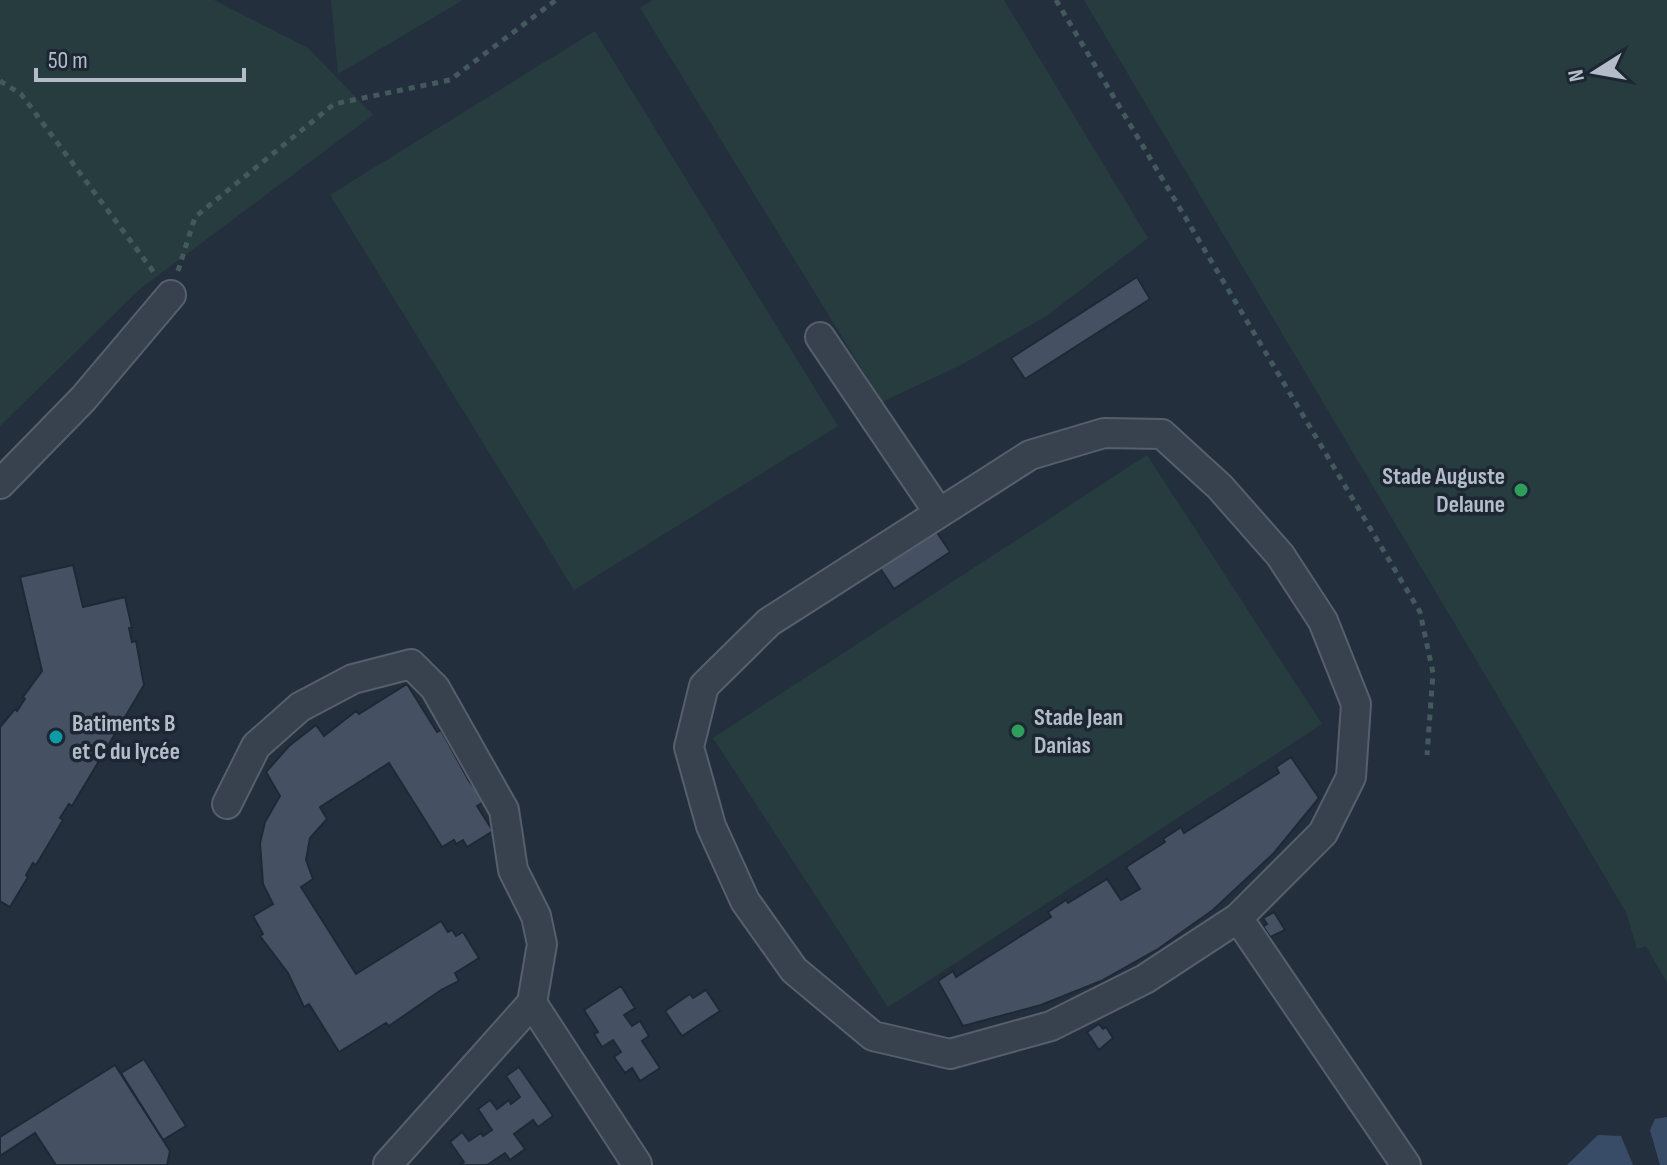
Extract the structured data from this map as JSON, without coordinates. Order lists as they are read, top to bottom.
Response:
{
  "places": ["Stade Auguste Delaune", "Stade Jean Danias", "Batiments B et C du lycée"],
  "scale_bar": "50 m",
  "north": "left"
}
